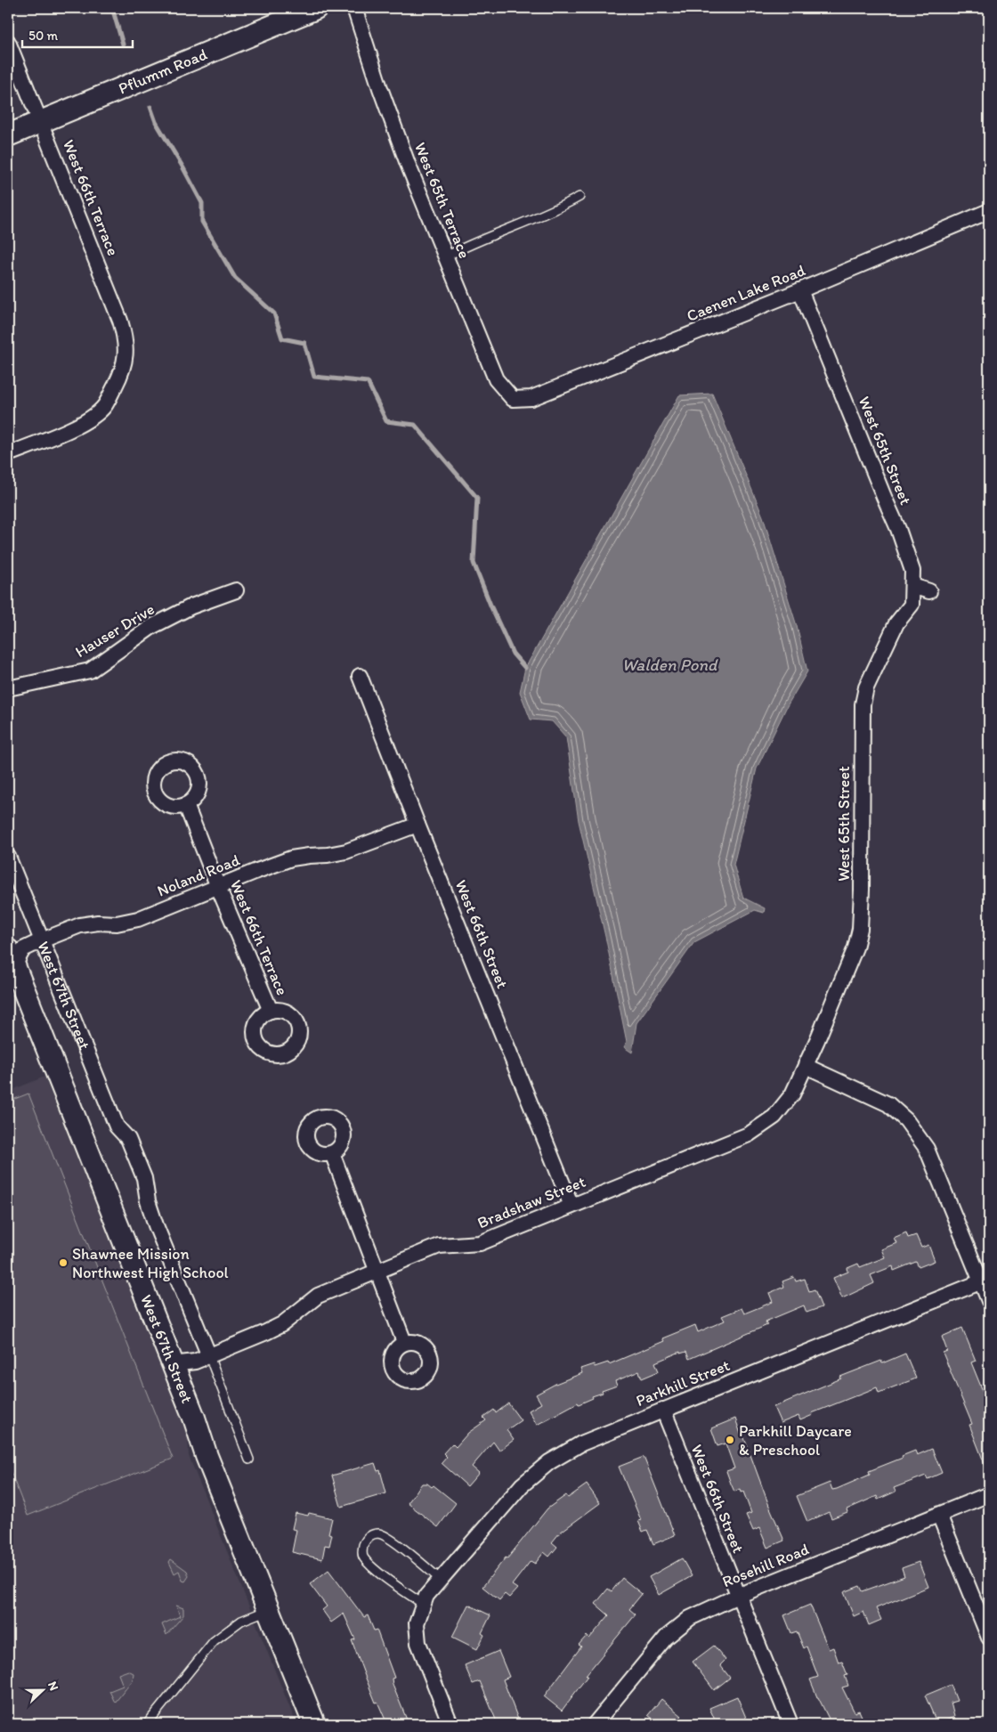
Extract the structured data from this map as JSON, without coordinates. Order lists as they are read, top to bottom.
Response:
{
  "streets": {
    "street": [
      "Pflumm Road",
      "West 66th Terrace",
      "West 65th Terrace",
      "Caenen Lake Road",
      "West 65th Street",
      "Hauser Drive",
      "Noland Road",
      "West 66th Street",
      "West 67th Street",
      "Bradshaw Street",
      "Parkhill Street",
      "Rosehill Road"
    ]
  },
  "crossings": [
    ["Pflumm Road", "West 66th Terrace"],
    ["West 66th Terrace", "Noland Road"],
    ["West 65th Terrace", "Caenen Lake Road"],
    ["Caenen Lake Road", "West 65th Street"],
    ["West 65th Street", "Bradshaw Street"],
    ["Noland Road", "West 66th Street"],
    ["Noland Road", "West 67th Street"],
    ["West 66th Street", "Bradshaw Street"],
    ["West 66th Street", "Parkhill Street"],
    ["West 66th Street", "Rosehill Road"],
    ["West 67th Street", "Bradshaw Street"]
  ],
  "water": ["Walden Pond"],
  "places": ["Shawnee Mission Northwest High School", "Parkhill Daycare & Preschool"],
  "scale_bar": "50 m",
  "north": "right"
}
